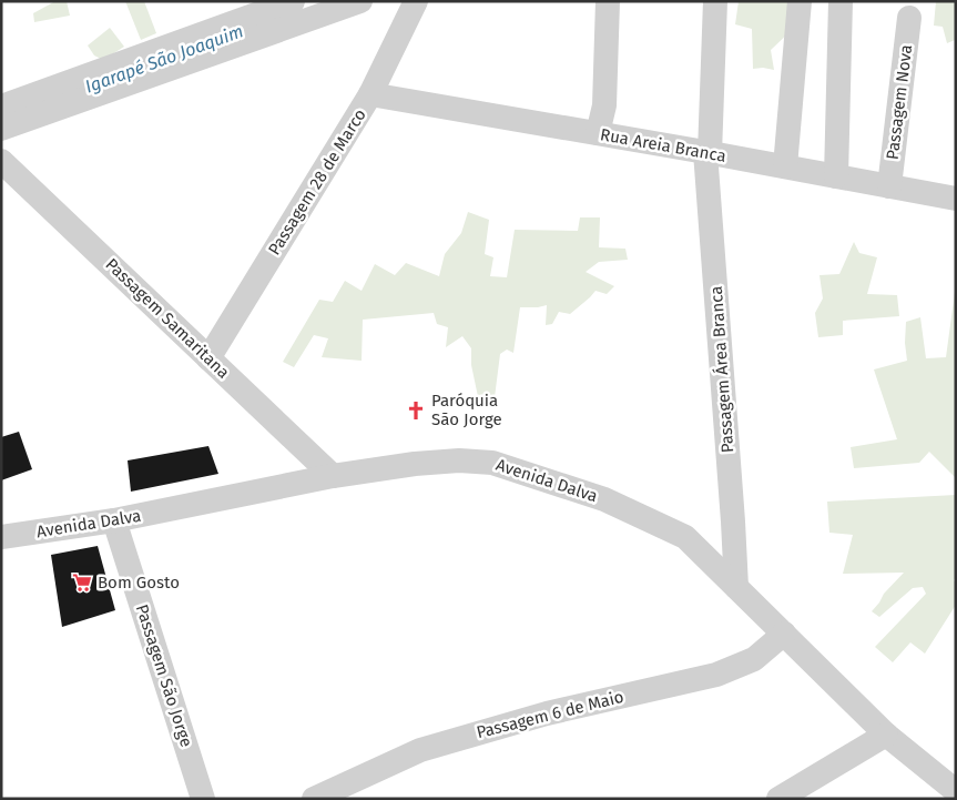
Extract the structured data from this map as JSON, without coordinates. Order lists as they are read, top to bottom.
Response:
{
  "streets": {
    "street": [
      "Passagem Nova",
      "Rua Areia Branca",
      "Passagem 28 de Marco",
      "Passagem Samaritana",
      "Passagem Área Branca",
      "Avenida Dalva",
      "Passagem São Jorge",
      "Passagem 6 de Maio"
    ]
  },
  "crossings": [
    ["Passagem Nova", "Rua Areia Branca"],
    ["Rua Areia Branca", "Passagem 28 de Marco"],
    ["Rua Areia Branca", "Passagem Área Branca"],
    ["Passagem 28 de Marco", "Passagem Samaritana"],
    ["Passagem Samaritana", "Avenida Dalva"],
    ["Passagem Área Branca", "Avenida Dalva"],
    ["Avenida Dalva", "Passagem São Jorge"],
    ["Avenida Dalva", "Passagem 6 de Maio"]
  ],
  "water": ["Igarapé São Joaquim"],
  "places": {
    "church": ["Paróquia São Jorge"],
    "supermarket": ["Bom Gosto"]
  }
}
